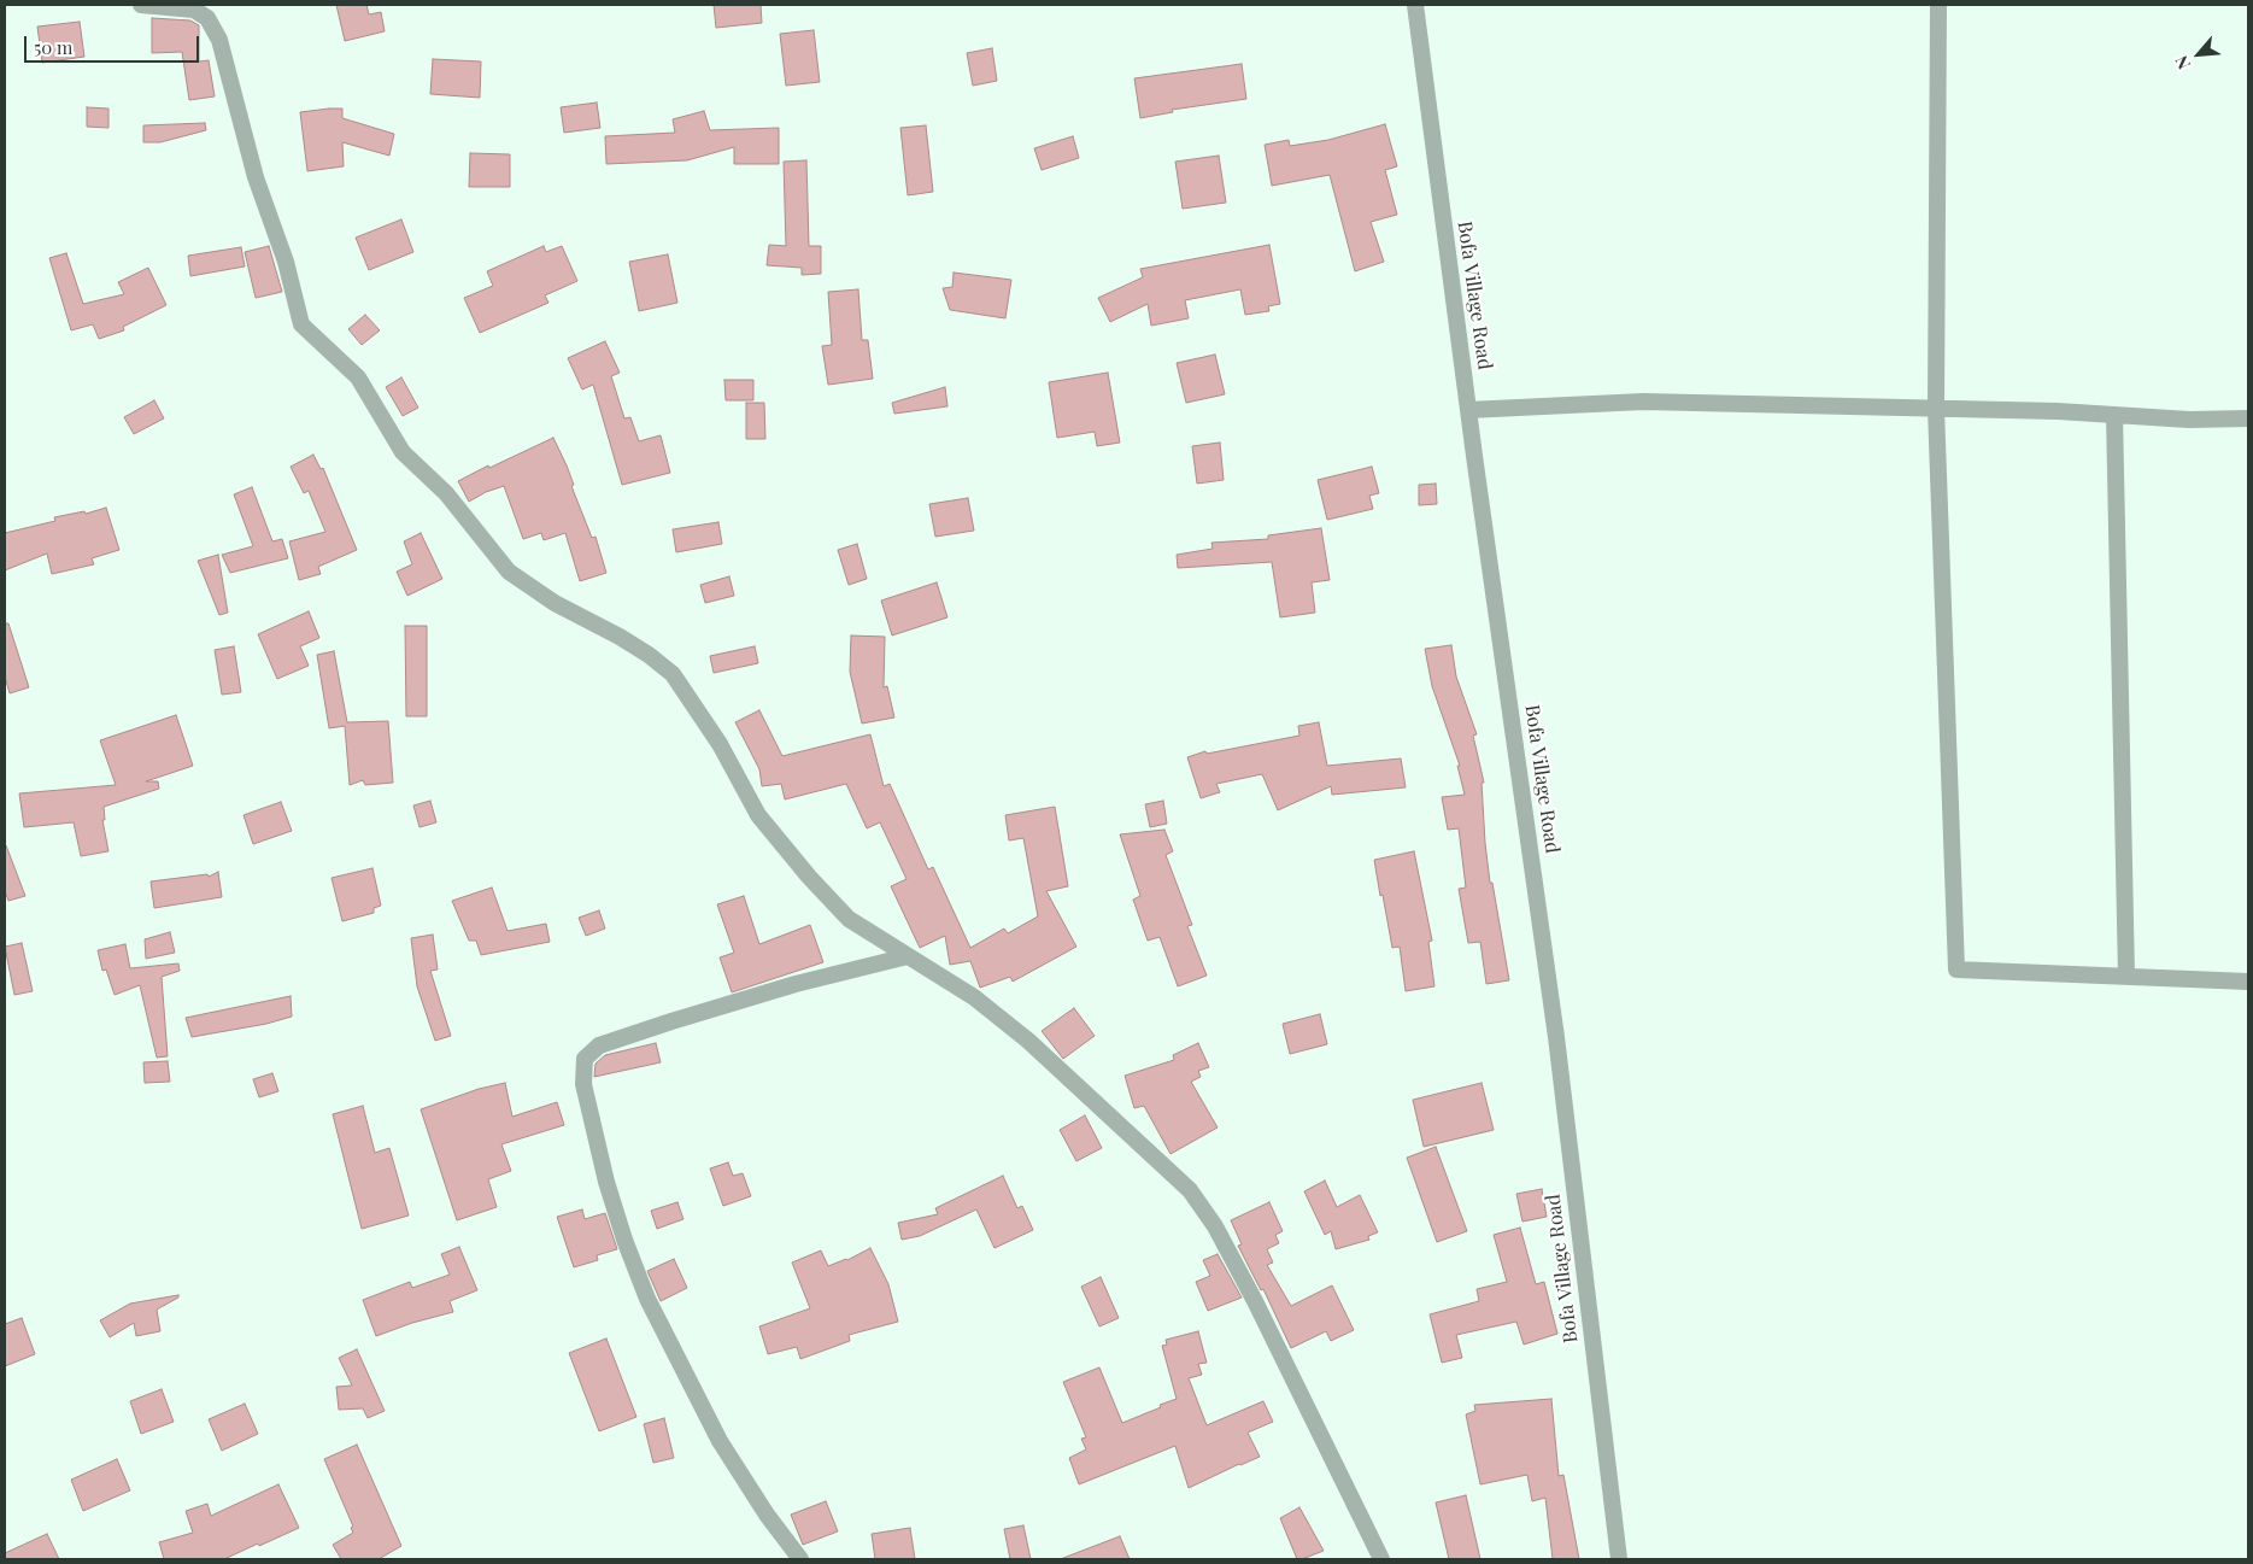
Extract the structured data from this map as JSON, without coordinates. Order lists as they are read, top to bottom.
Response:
{
  "streets": {
    "street": ["Bofa Village Road"]
  },
  "scale_bar": "50 m",
  "north": "bottom left"
}
